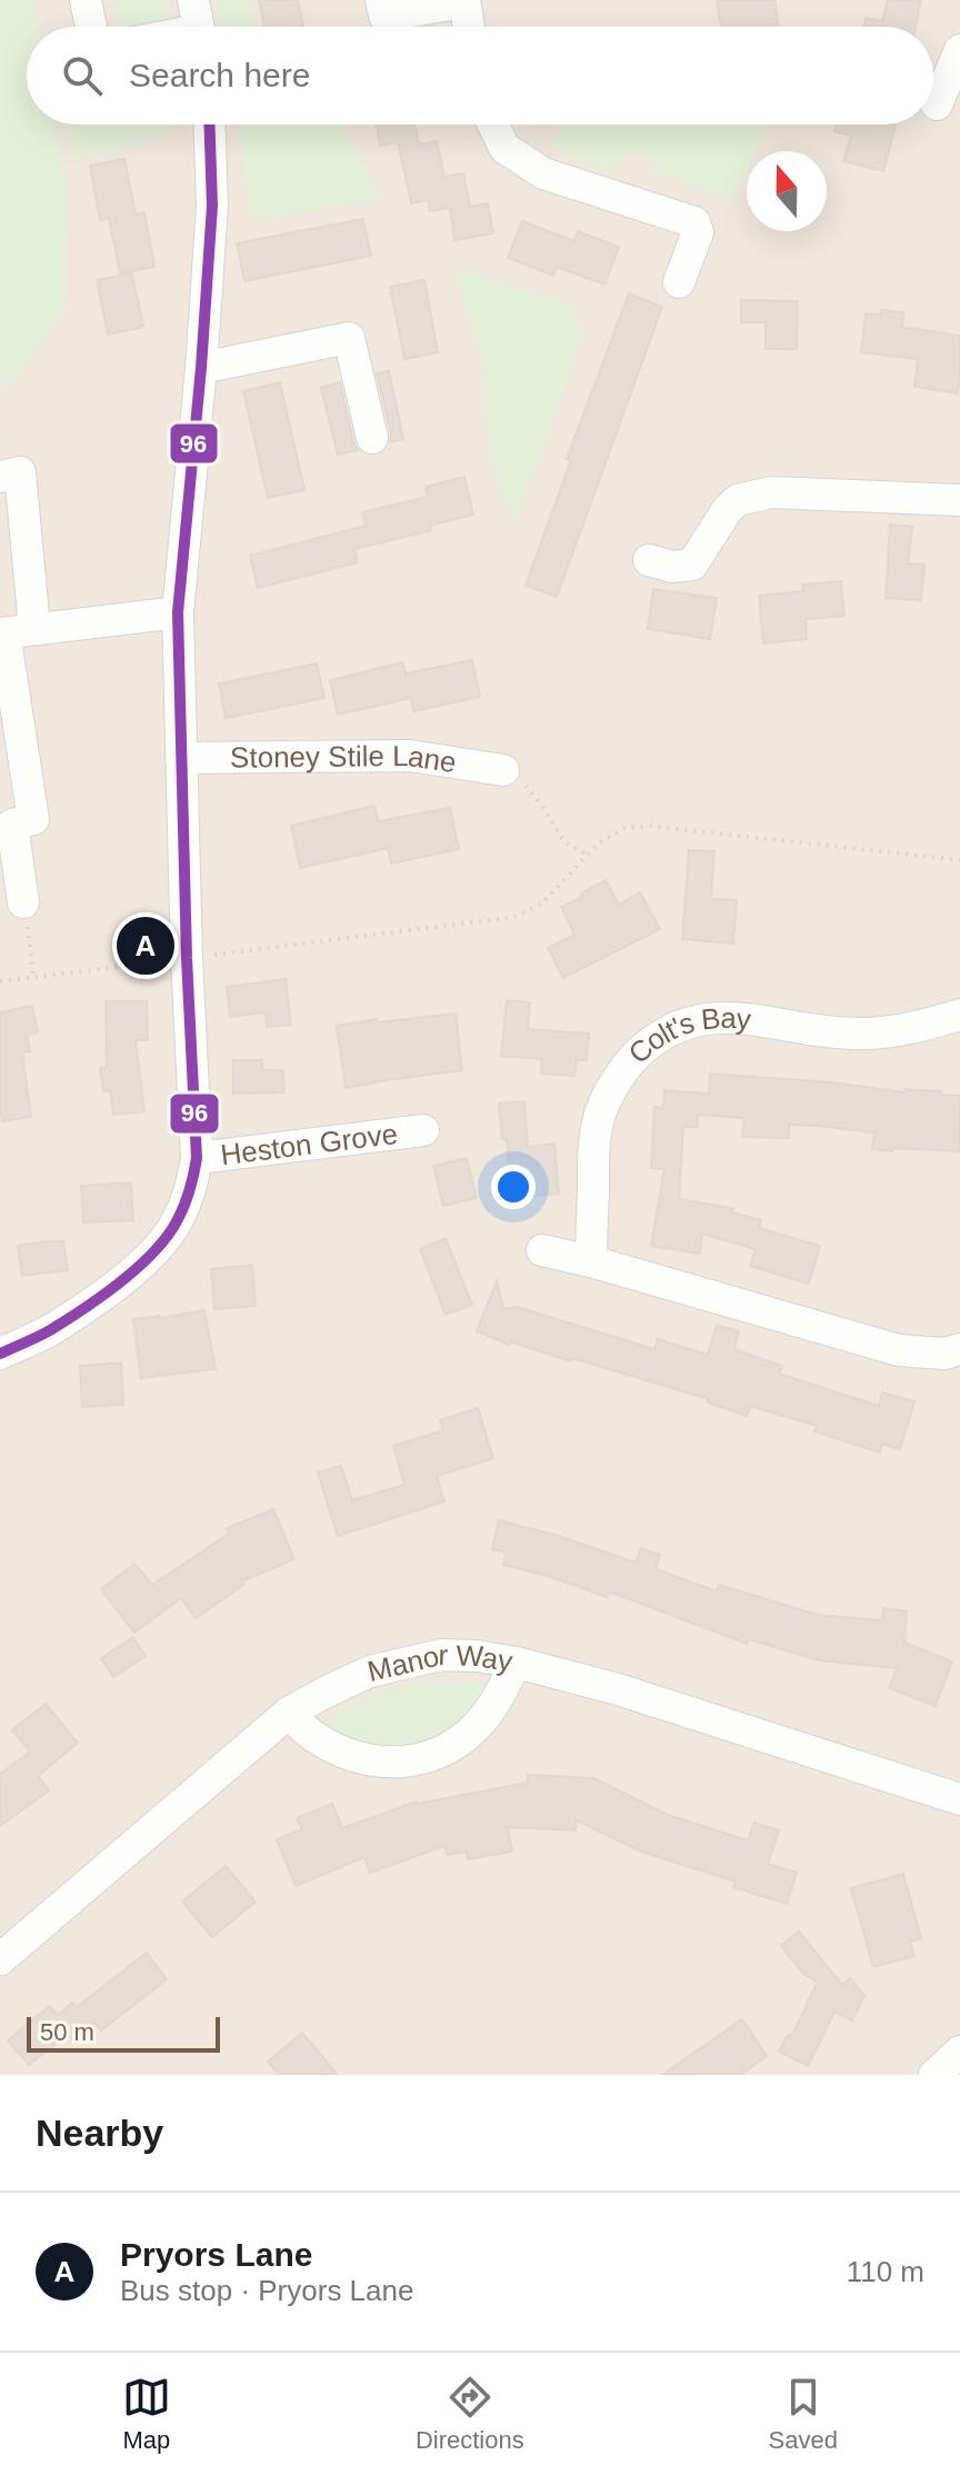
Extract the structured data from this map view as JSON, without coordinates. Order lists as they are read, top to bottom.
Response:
{
  "streets": {
    "street": [
      "Stoney Stile Lane",
      "Colt's Bay",
      "Heston Grove",
      "Manor Way"
    ]
  },
  "lines": ["transit line 96"],
  "scale_bar": "50 m",
  "north": "top",
  "page": {
    "search": "Search here",
    "pins": "A",
    "scale": "50 m",
    "heading": "Nearby",
    "list": [
      {
        "mark": "A",
        "name": "Pryors Lane",
        "note": "Bus stop · Pryors Lane",
        "value": "110 m"
      }
    ],
    "nav": ["Map", "Directions", "Saved"]
  }
}
